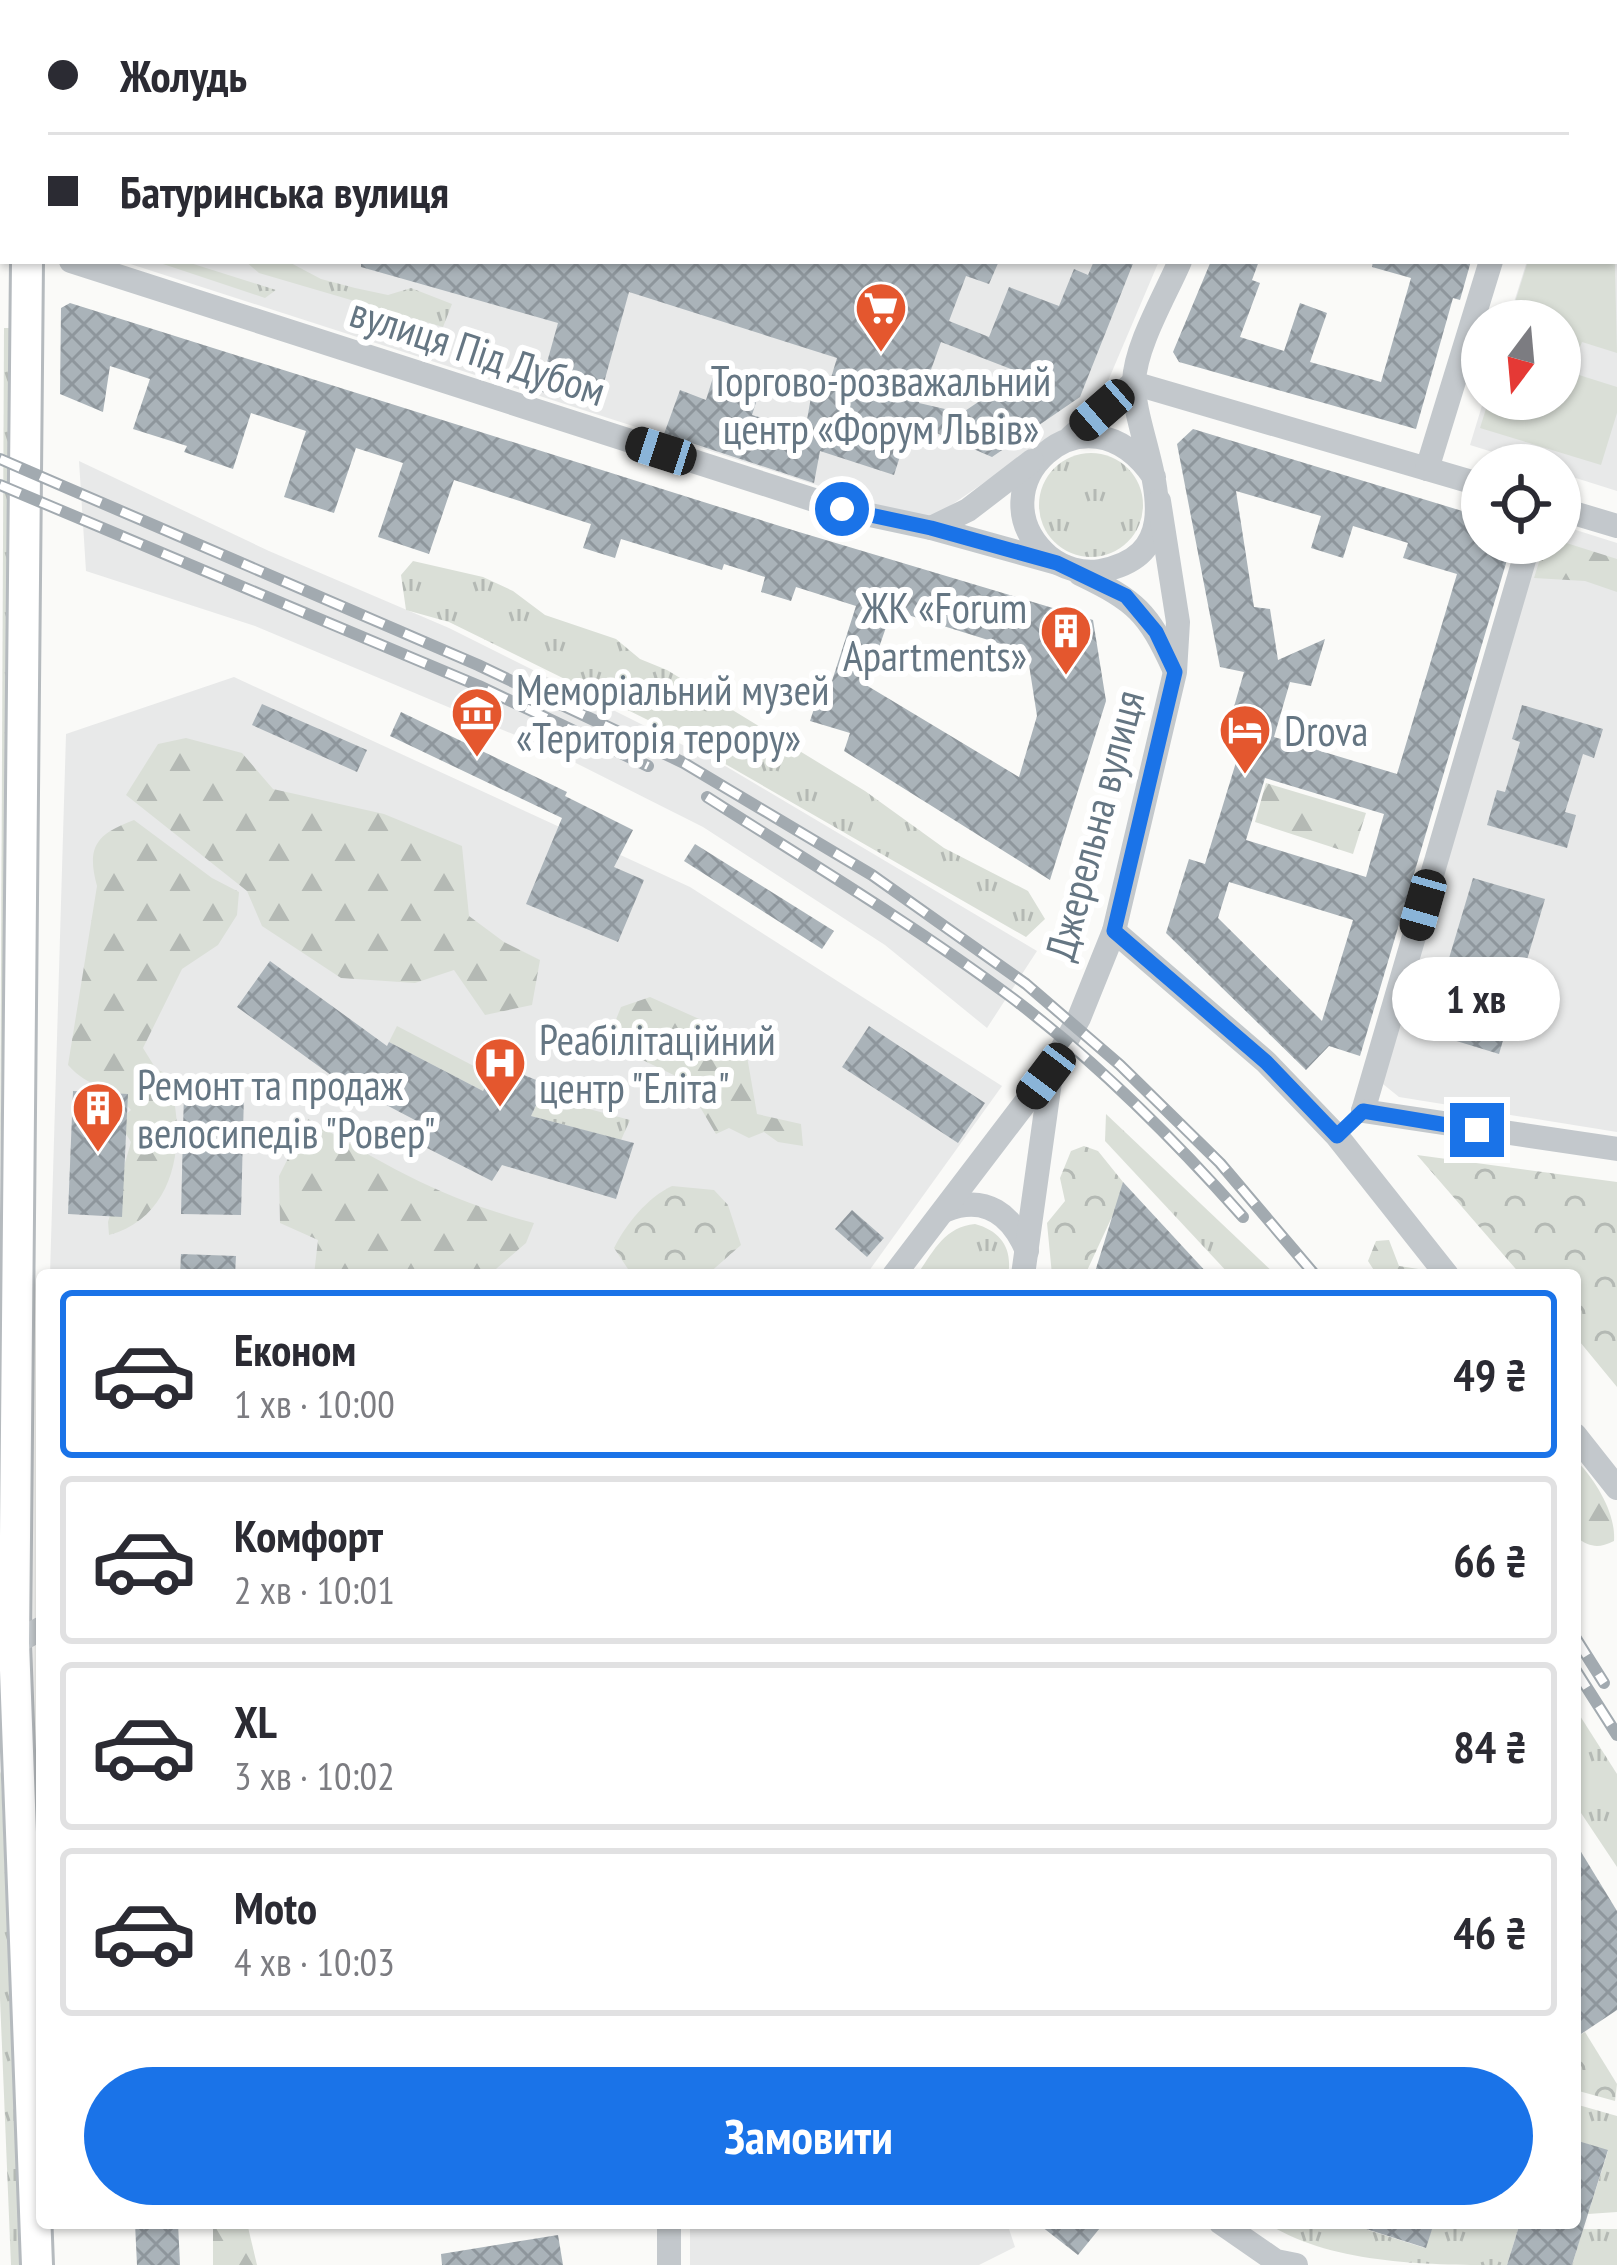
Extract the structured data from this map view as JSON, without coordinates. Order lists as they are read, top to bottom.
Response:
{
  "streets": {
    "street": ["вулиця Під Дубом", "Джерельна вулиця"]
  },
  "crossings": [
    ["вулиця Під Дубом", "Джерельна вулиця"]
  ],
  "places": {
    "supermarket": ["Торгово-розважальний центр «Форум Львів»"],
    "building": ["ЖК «Forum Apartments»", "Ремонт та продаж велосипедів \"Ровер\""],
    "museum": ["Меморіальний музей «Територія терору»"],
    "hotel": ["Drova"],
    "hospital": ["Реабілітаційний центр \"Еліта\""]
  },
  "north": "bottom",
  "page": {
    "banner": ["Жолудь", "Батуринська вулиця"],
    "bubble": "1 хв",
    "list": [
      {
        "name": "Економ",
        "note": "1 хв · 10:00",
        "value": "49 ₴"
      },
      {
        "name": "Комфорт",
        "note": "2 хв · 10:01",
        "value": "66 ₴"
      },
      {
        "name": "XL",
        "note": "3 хв · 10:02",
        "value": "84 ₴"
      },
      {
        "name": "Moto",
        "note": "4 хв · 10:03",
        "value": "46 ₴"
      }
    ],
    "buttons": "Замовити"
  }
}
